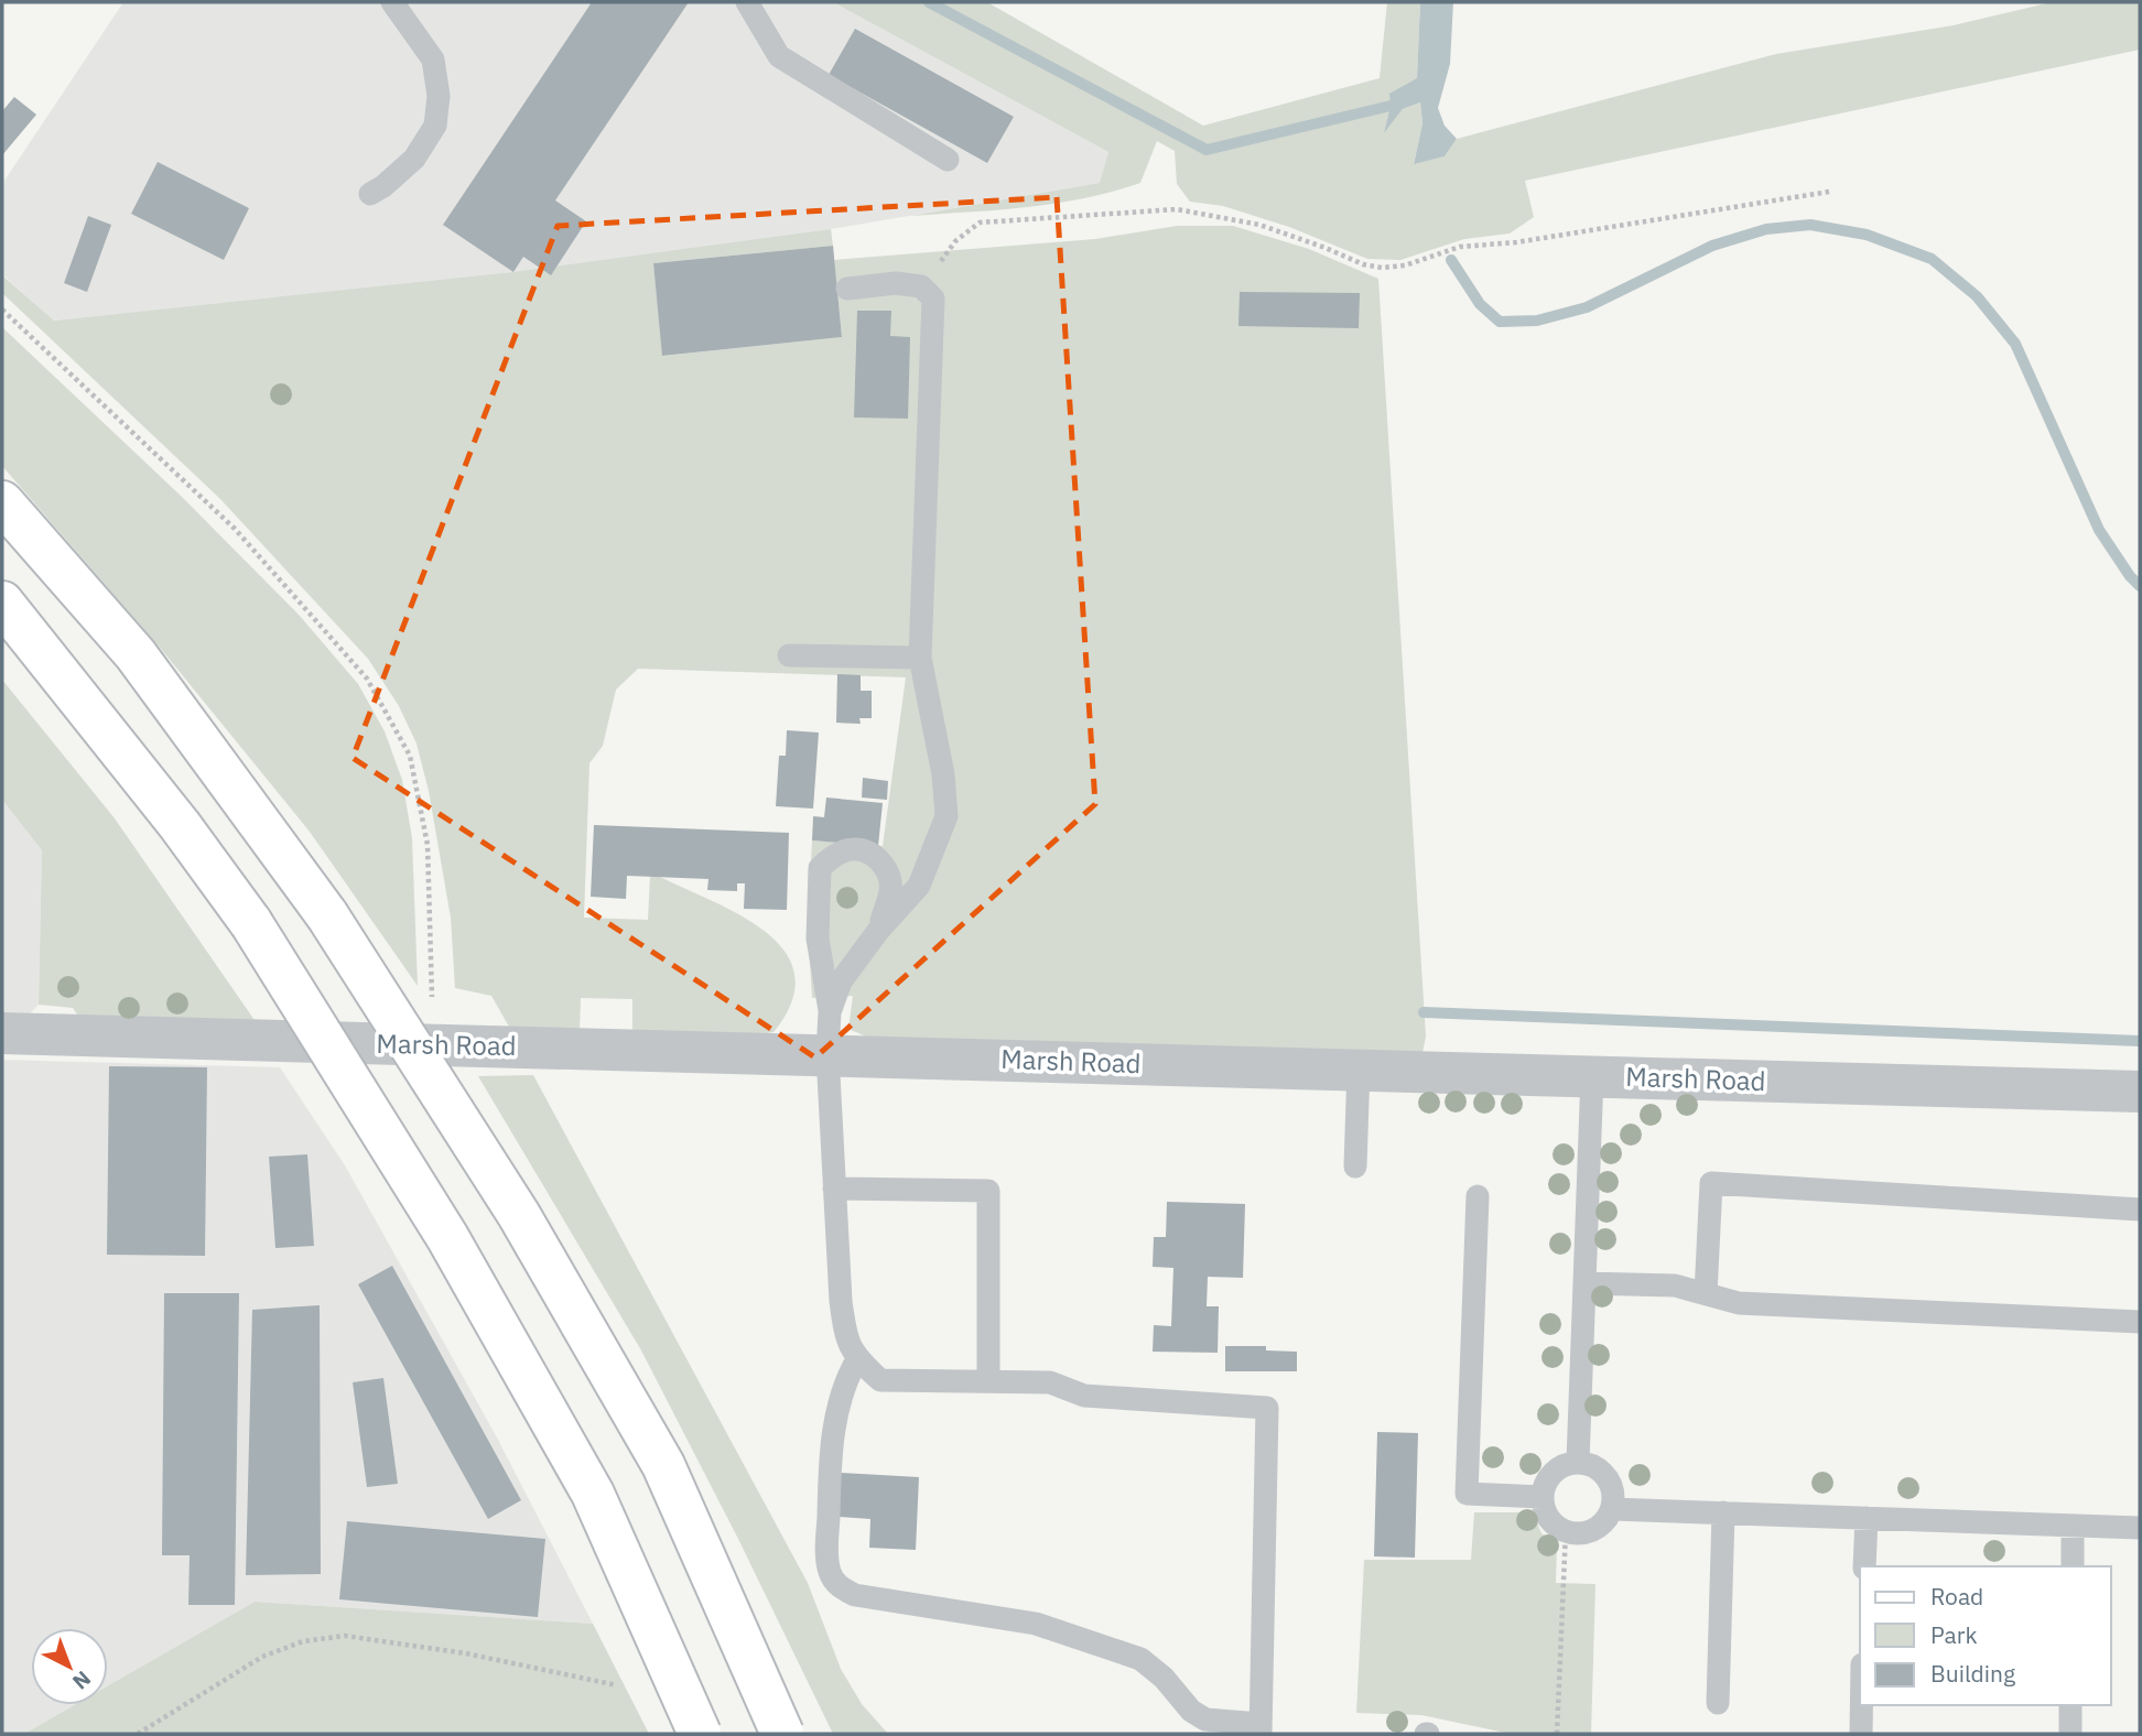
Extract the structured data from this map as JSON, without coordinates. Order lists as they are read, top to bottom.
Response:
{
  "streets": {
    "street": ["Marsh Road"]
  },
  "legend": ["Road", "Park", "Building"],
  "north": "bottom right"
}
